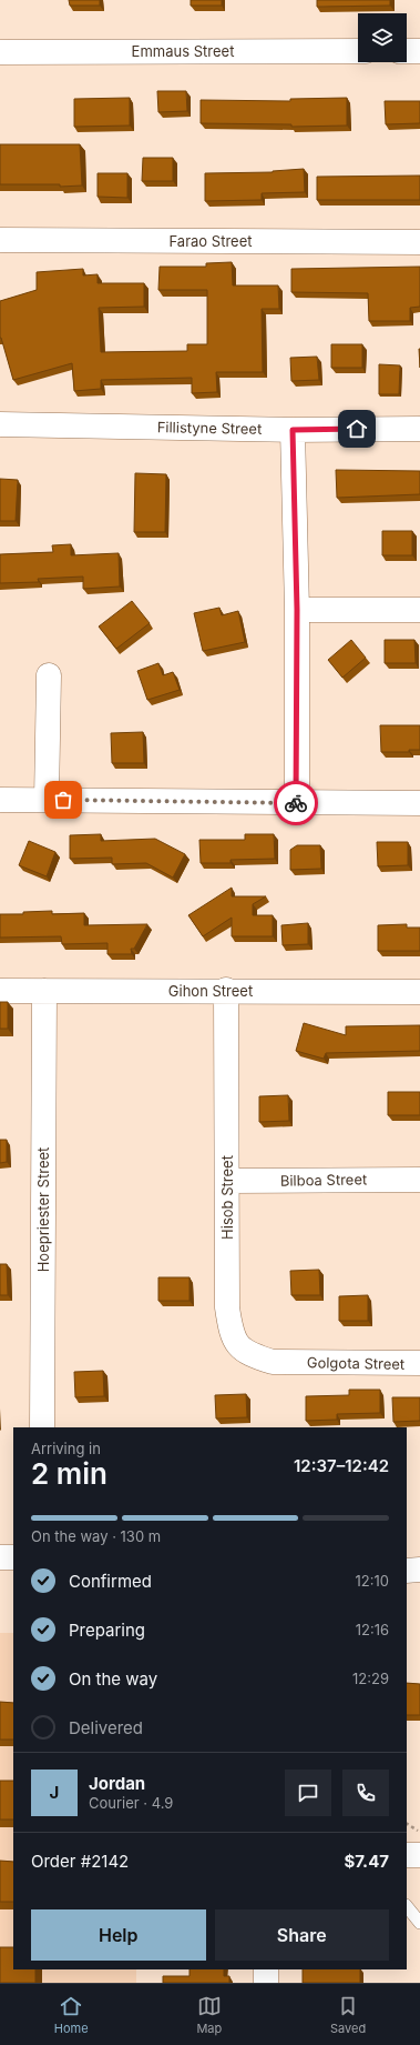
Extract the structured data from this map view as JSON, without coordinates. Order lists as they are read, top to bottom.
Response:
{
  "streets": {
    "street": [
      "Emmaus Street",
      "Farao Street",
      "Fillistyne Street",
      "Gihon Street",
      "Bilboa Street",
      "Hisob Street",
      "Hoepriester Street",
      "Golgota Street"
    ]
  },
  "crossings": [
    ["Gihon Street", "Hisob Street"],
    ["Gihon Street", "Hoepriester Street"],
    ["Bilboa Street", "Hisob Street"],
    ["Hisob Street", "Golgota Street"]
  ],
  "page": {
    "heading": ["2 min", "Arriving in", "12:37–12:42"],
    "panel": [
      "Jordan",
      "Courier · 4.9",
      "Order #2142",
      "$7.47"
    ],
    "bar": "On the way · 130 m",
    "list": [
      ["Confirmed", "12:10"],
      ["Preparing", "12:16"],
      ["On the way", "12:29"],
      "Delivered"
    ],
    "round": "J",
    "buttons": ["Help", "Share"],
    "tabs": ["Home", "Map", "Saved"]
  }
}
